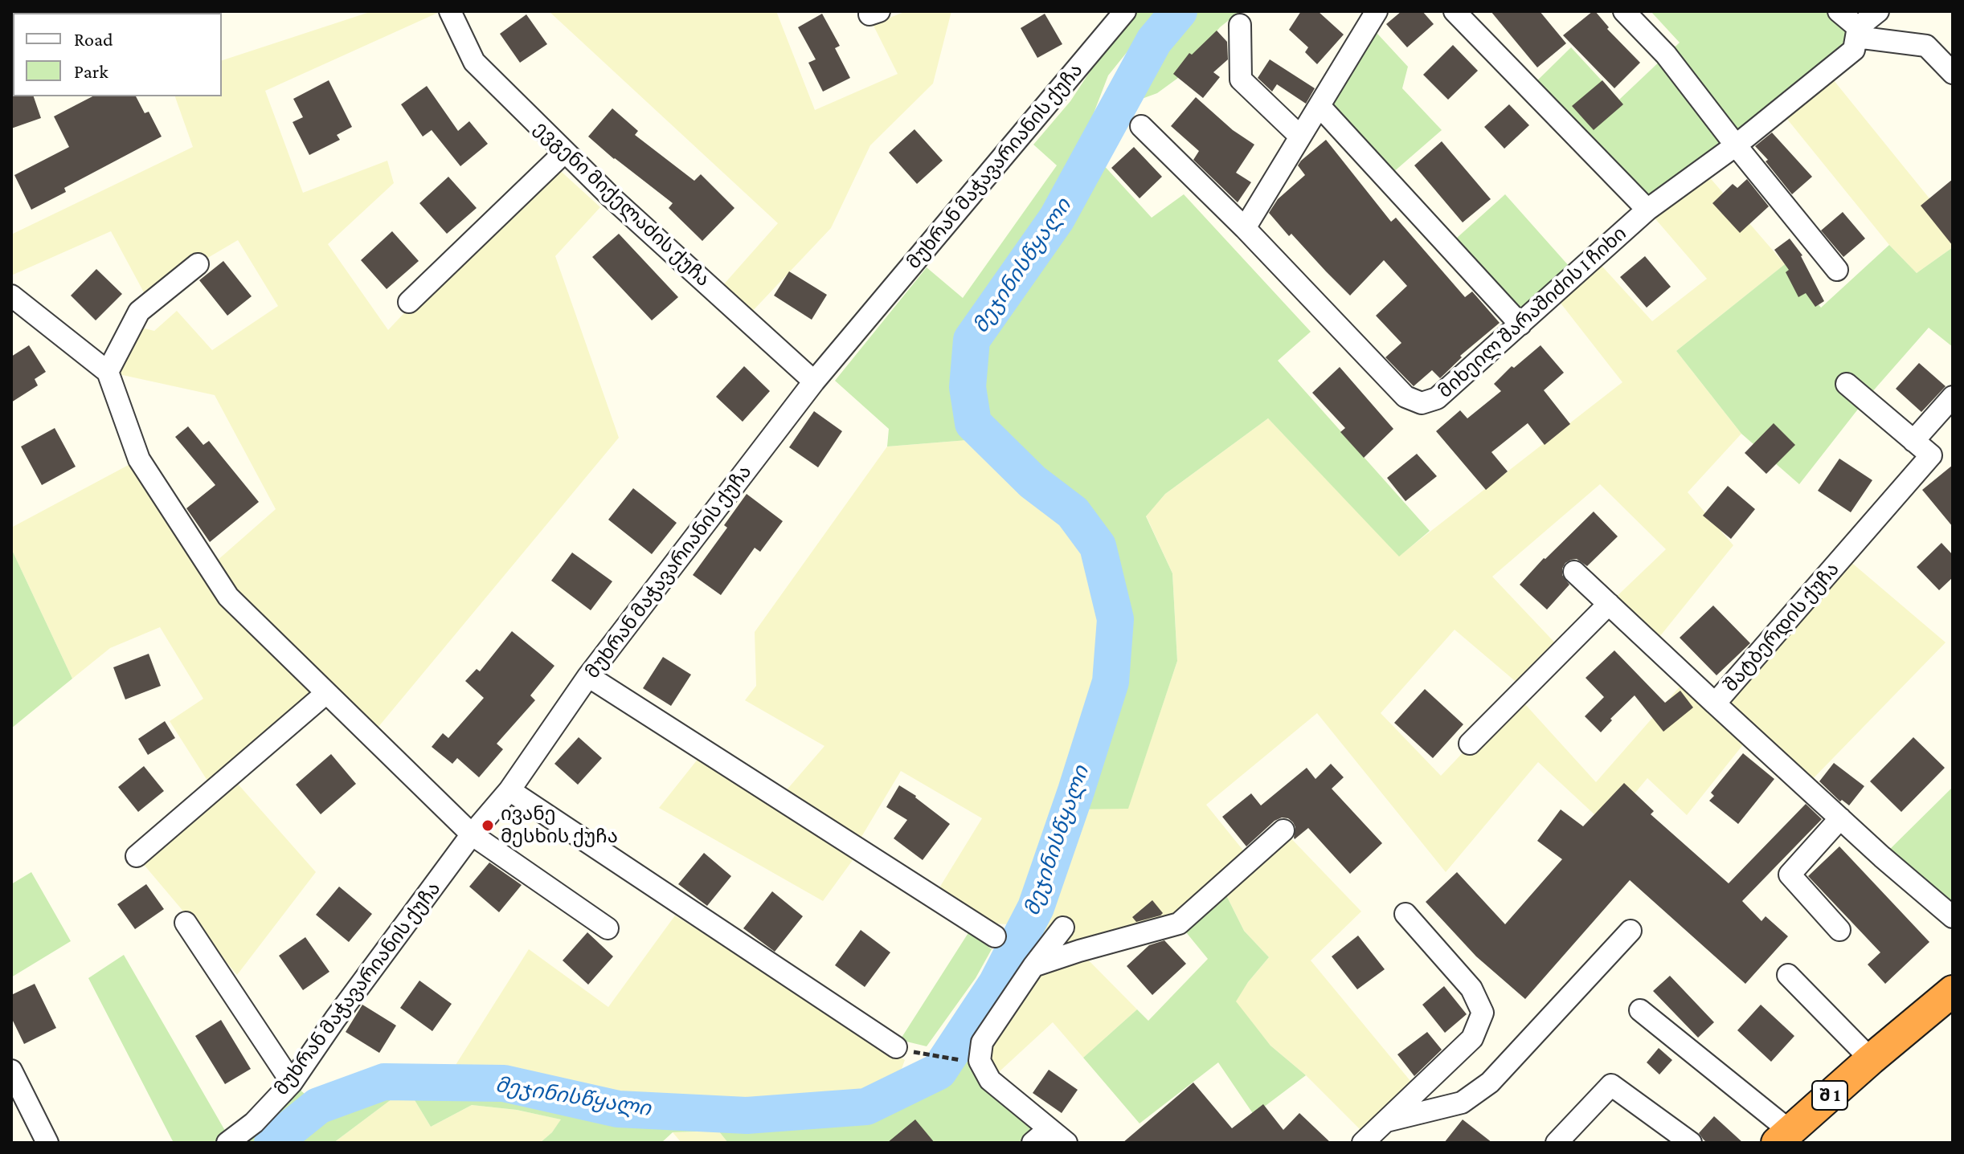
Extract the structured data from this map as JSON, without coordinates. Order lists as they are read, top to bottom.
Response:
{
  "streets": {
    "highway": ["შ 1"],
    "street": [
      "მუხრან მაჭავარიანის ქუჩა",
      "ევგენი მიქელაძის ქუჩა",
      "მიხეილ შარაშიძის I ჩიხი",
      "შატბერდის ქუჩა"
    ]
  },
  "crossings": [
    ["მუხრან მაჭავარიანის ქუჩა", "ევგენი მიქელაძის ქუჩა"]
  ],
  "water": ["მეჯინისწყალი"],
  "places": ["ივანე მესხის ქუჩა"],
  "legend": ["Road", "Park"]
}
